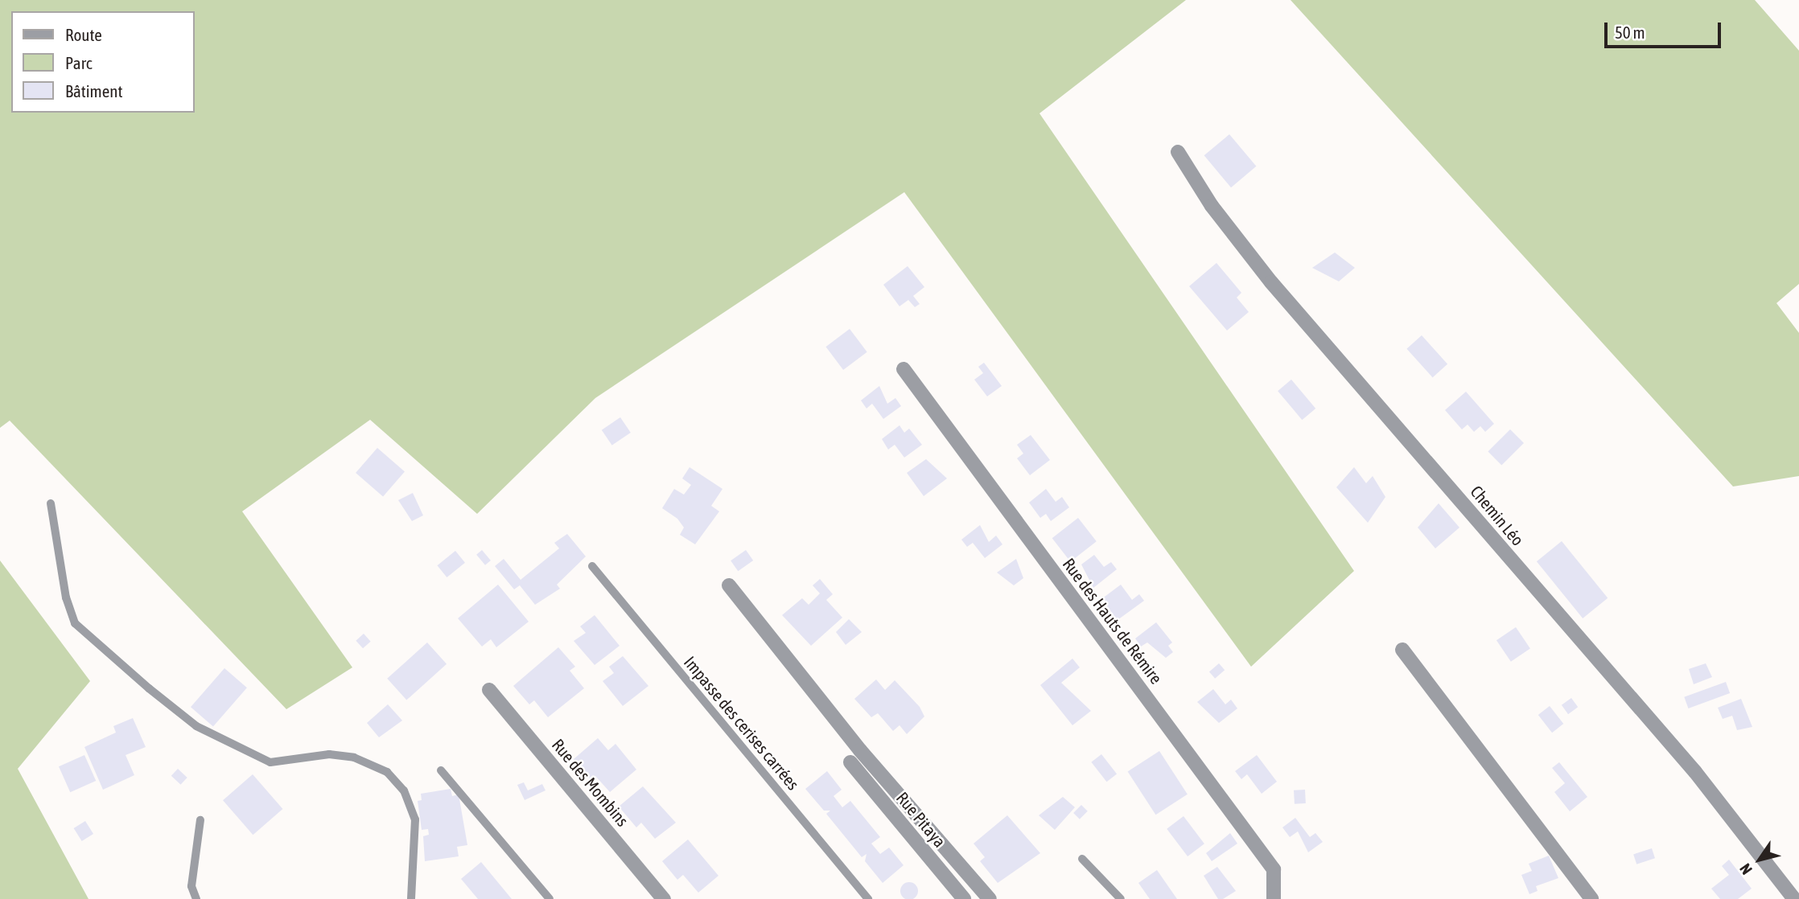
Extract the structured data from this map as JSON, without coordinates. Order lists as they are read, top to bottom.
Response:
{
  "streets": {
    "street": [
      "Chemin Léo",
      "Rue des Hauts de Rémire",
      "Rue des Mombins",
      "Rue Pitaya"
    ],
    "lane": ["Impasse des cerises carrées"]
  },
  "legend": ["Route", "Parc", "Bâtiment"],
  "scale_bar": "50 m",
  "north": "bottom left"
}
